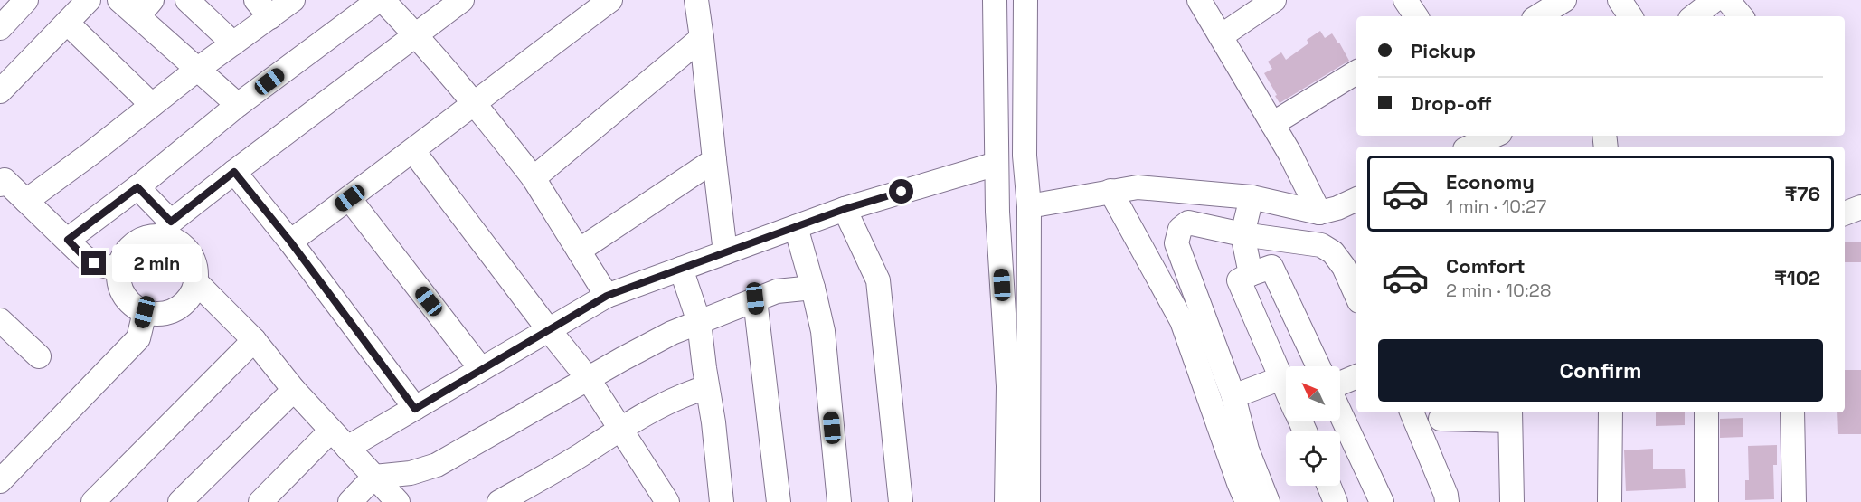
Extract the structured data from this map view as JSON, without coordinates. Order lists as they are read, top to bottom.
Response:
{
  "north": "top left",
  "page": {
    "banner": ["Pickup", "Drop-off"],
    "list": [
      {
        "name": "Economy",
        "note": "1 min · 10:27",
        "value": "₹76"
      },
      {
        "name": "Comfort",
        "note": "2 min · 10:28",
        "value": "₹102"
      }
    ],
    "bubble": "2 min",
    "buttons": "Confirm"
  }
}
